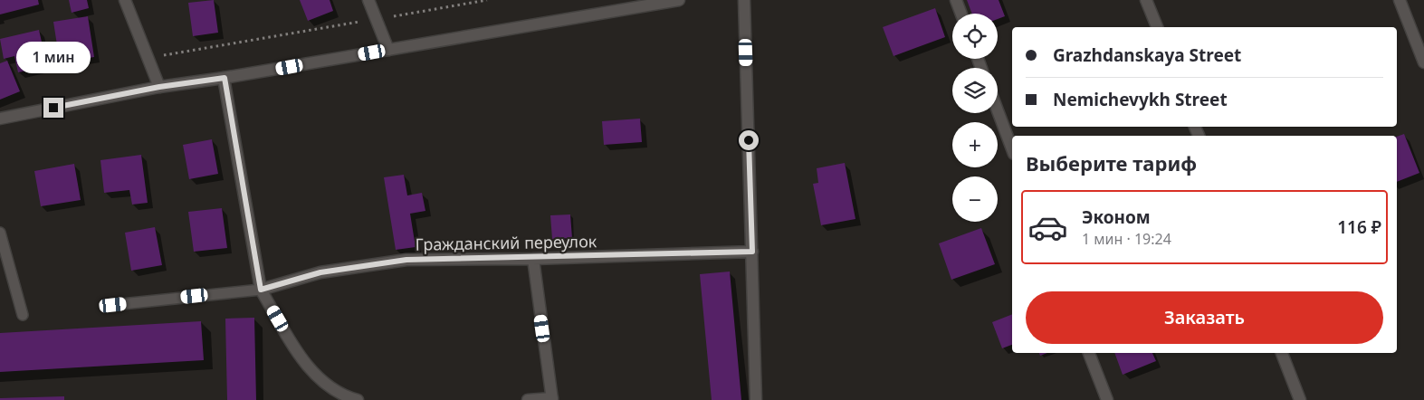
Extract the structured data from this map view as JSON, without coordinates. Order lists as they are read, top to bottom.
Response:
{
  "streets": {
    "street": ["Гражданский переулок"]
  },
  "page": {
    "map_buttons": ["+", "−"],
    "banner": ["Grazhdanskaya Street", "Nemichevykh Street"],
    "bubble": "1 мин",
    "heading": "Выберите тариф",
    "list": [
      {
        "name": "Эконом",
        "note": "1 мин · 19:24",
        "value": "116 ₽"
      }
    ],
    "buttons": "Заказать"
  }
}
